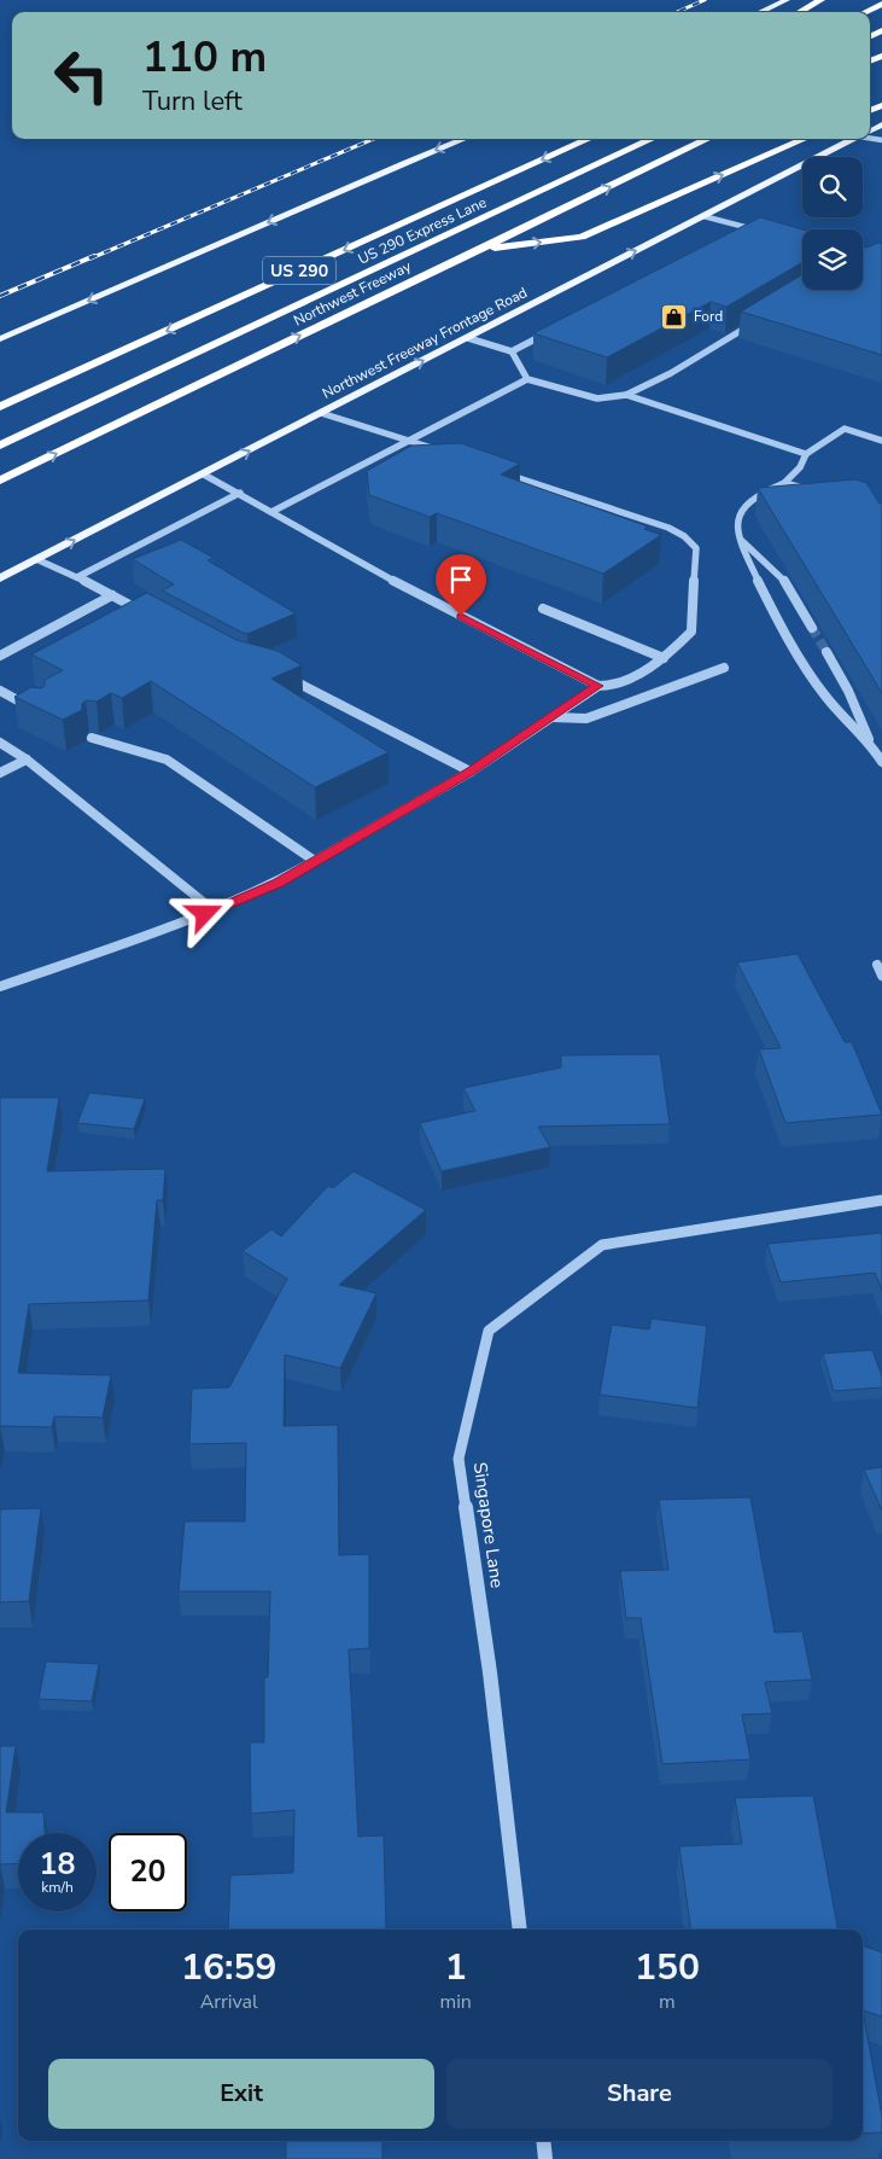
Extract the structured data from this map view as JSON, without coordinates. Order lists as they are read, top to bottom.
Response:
{
  "streets": {
    "highway": ["US 290 Express Lane", "US 290", "Northwest Freeway"],
    "main road": ["Northwest Freeway Frontage Road"],
    "street": ["Singapore Lane"]
  },
  "one_way": ["Northwest Freeway Frontage Road"],
  "places": {
    "shop": ["Ford"]
  },
  "page": {
    "turn": ["110 m", "Turn left"],
    "speed": "18 km/h",
    "limit": "20",
    "eta": [
      "16:59",
      "Arrival",
      "1",
      "min",
      "150",
      "m"
    ],
    "buttons": ["Exit", "Share"]
  }
}
